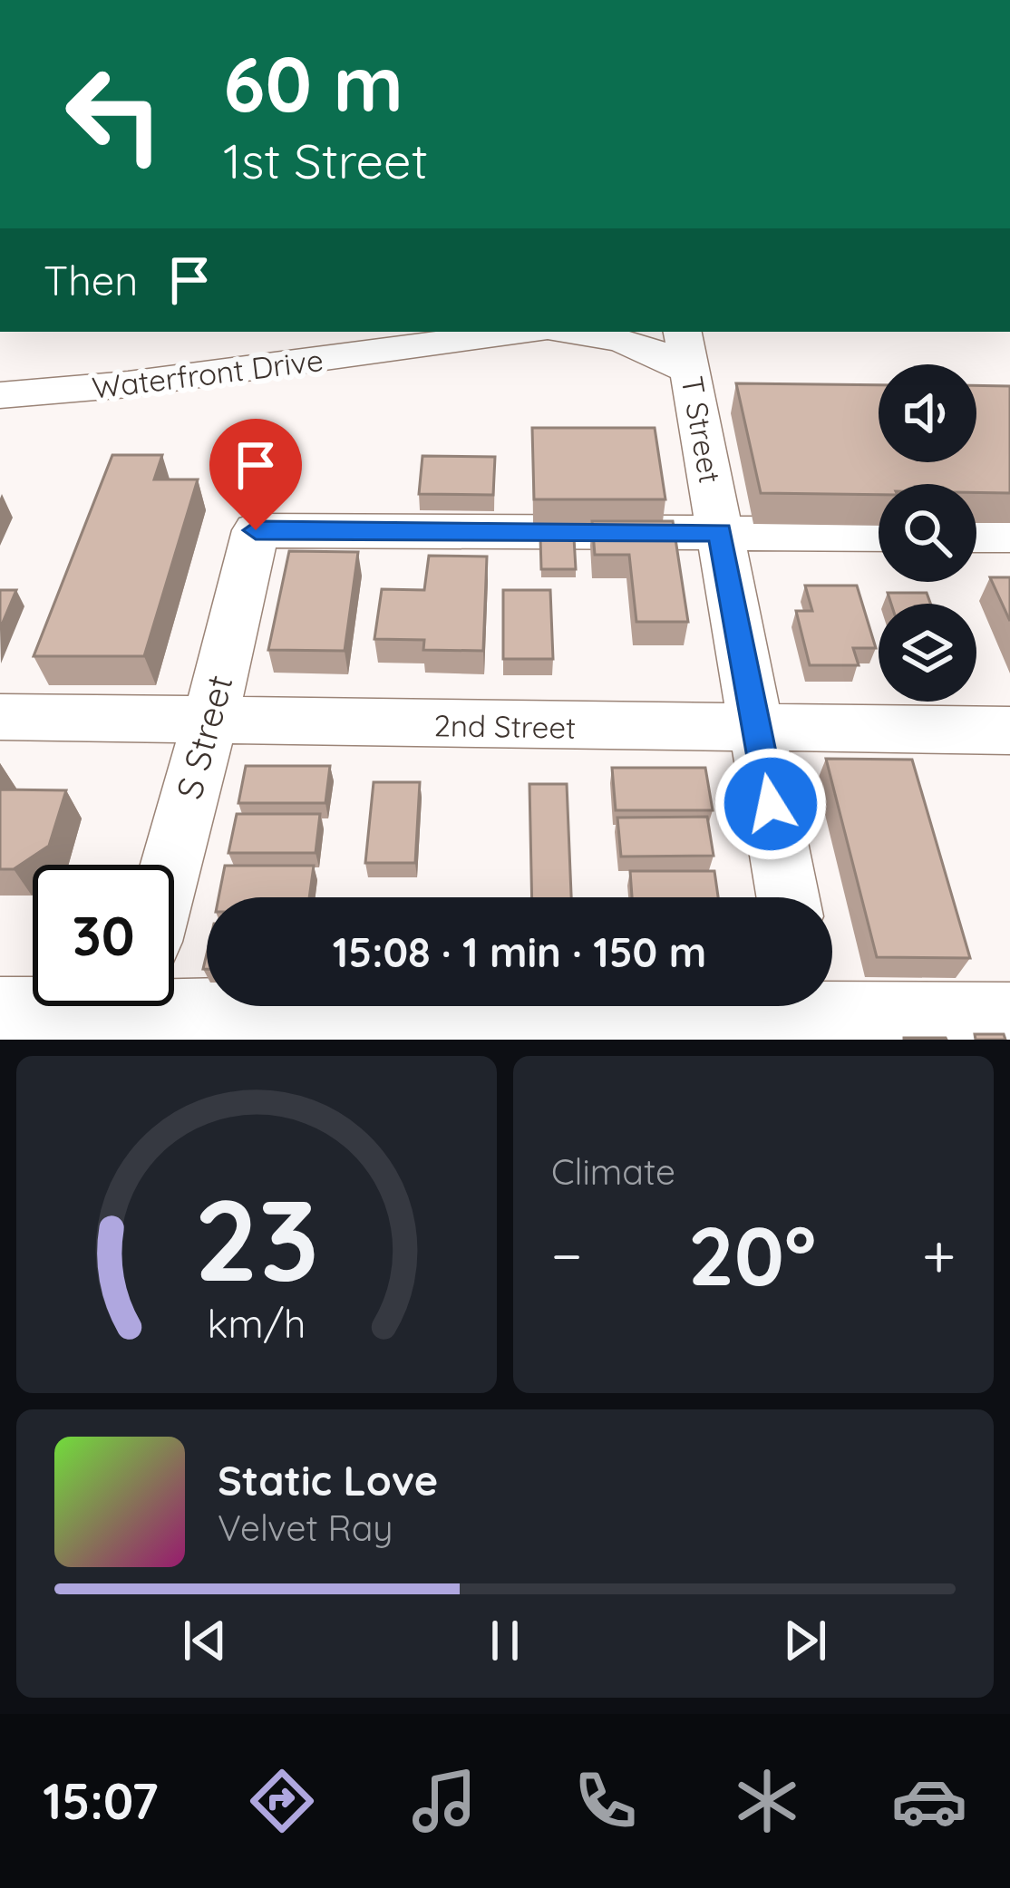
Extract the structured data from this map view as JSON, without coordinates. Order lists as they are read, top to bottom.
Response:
{
  "streets": {
    "street": [
      "Waterfront Drive",
      "T Street",
      "2nd Street",
      "S Street"
    ]
  },
  "crossings": [
    ["Waterfront Drive", "T Street"],
    ["T Street", "2nd Street"],
    ["T Street", "S Street"],
    ["2nd Street", "S Street"]
  ],
  "page": {
    "turn": ["60 m", "1st Street"],
    "then": "Then",
    "limit": "30",
    "trip": "15:08 · 1 min · 150 m",
    "tile": "Climate",
    "heat": ["−", "20°", "+"],
    "song": ["Static Love", "Velvet Ray"],
    "tabs": "15:07",
    "gauge": ["23", "km/h"]
  }
}
